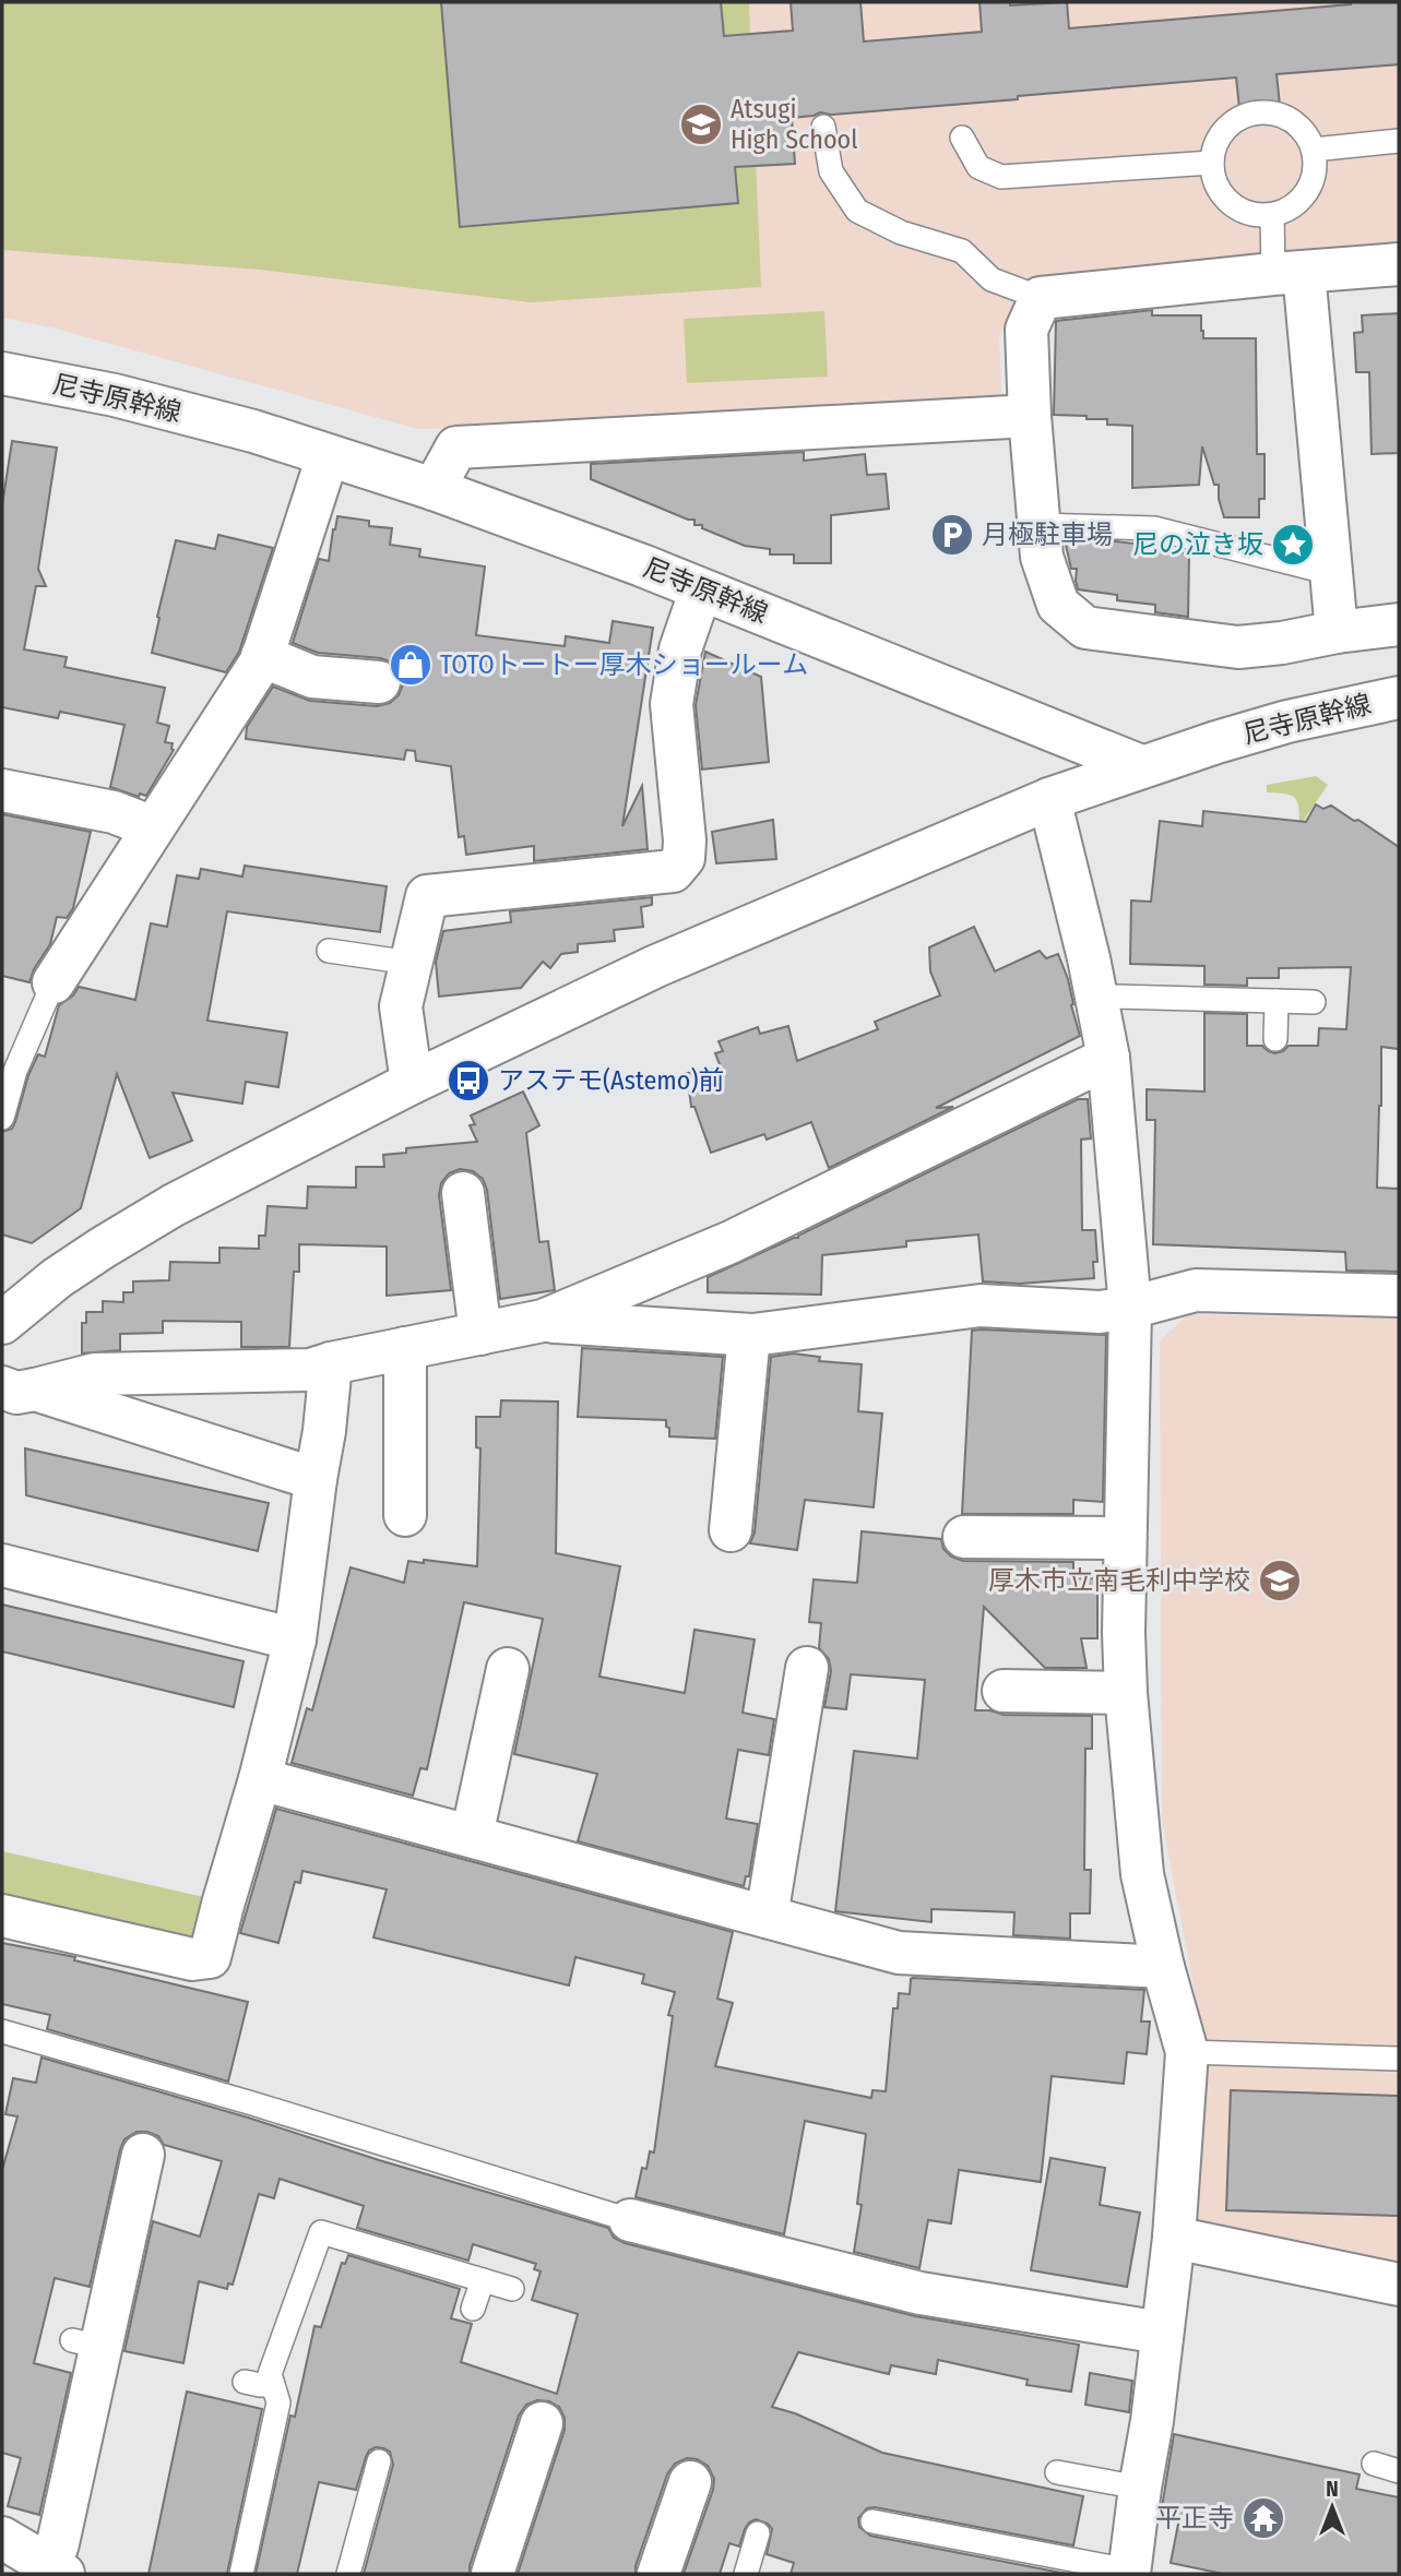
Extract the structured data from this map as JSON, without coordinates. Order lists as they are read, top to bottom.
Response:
{
  "streets": {
    "street": ["尼寺原幹線"]
  },
  "places": {
    "school or university": ["Atsugi High School", "厚木市立南毛利中学校"],
    "parking": ["月極駐車場"],
    "place": ["尼の泣き坂"],
    "shop": ["TOTOトートー厚木ショールーム"],
    "bus stop": ["アステモ(Astemo)前"],
    "temple": ["平正寺"]
  },
  "north": "top"
}
